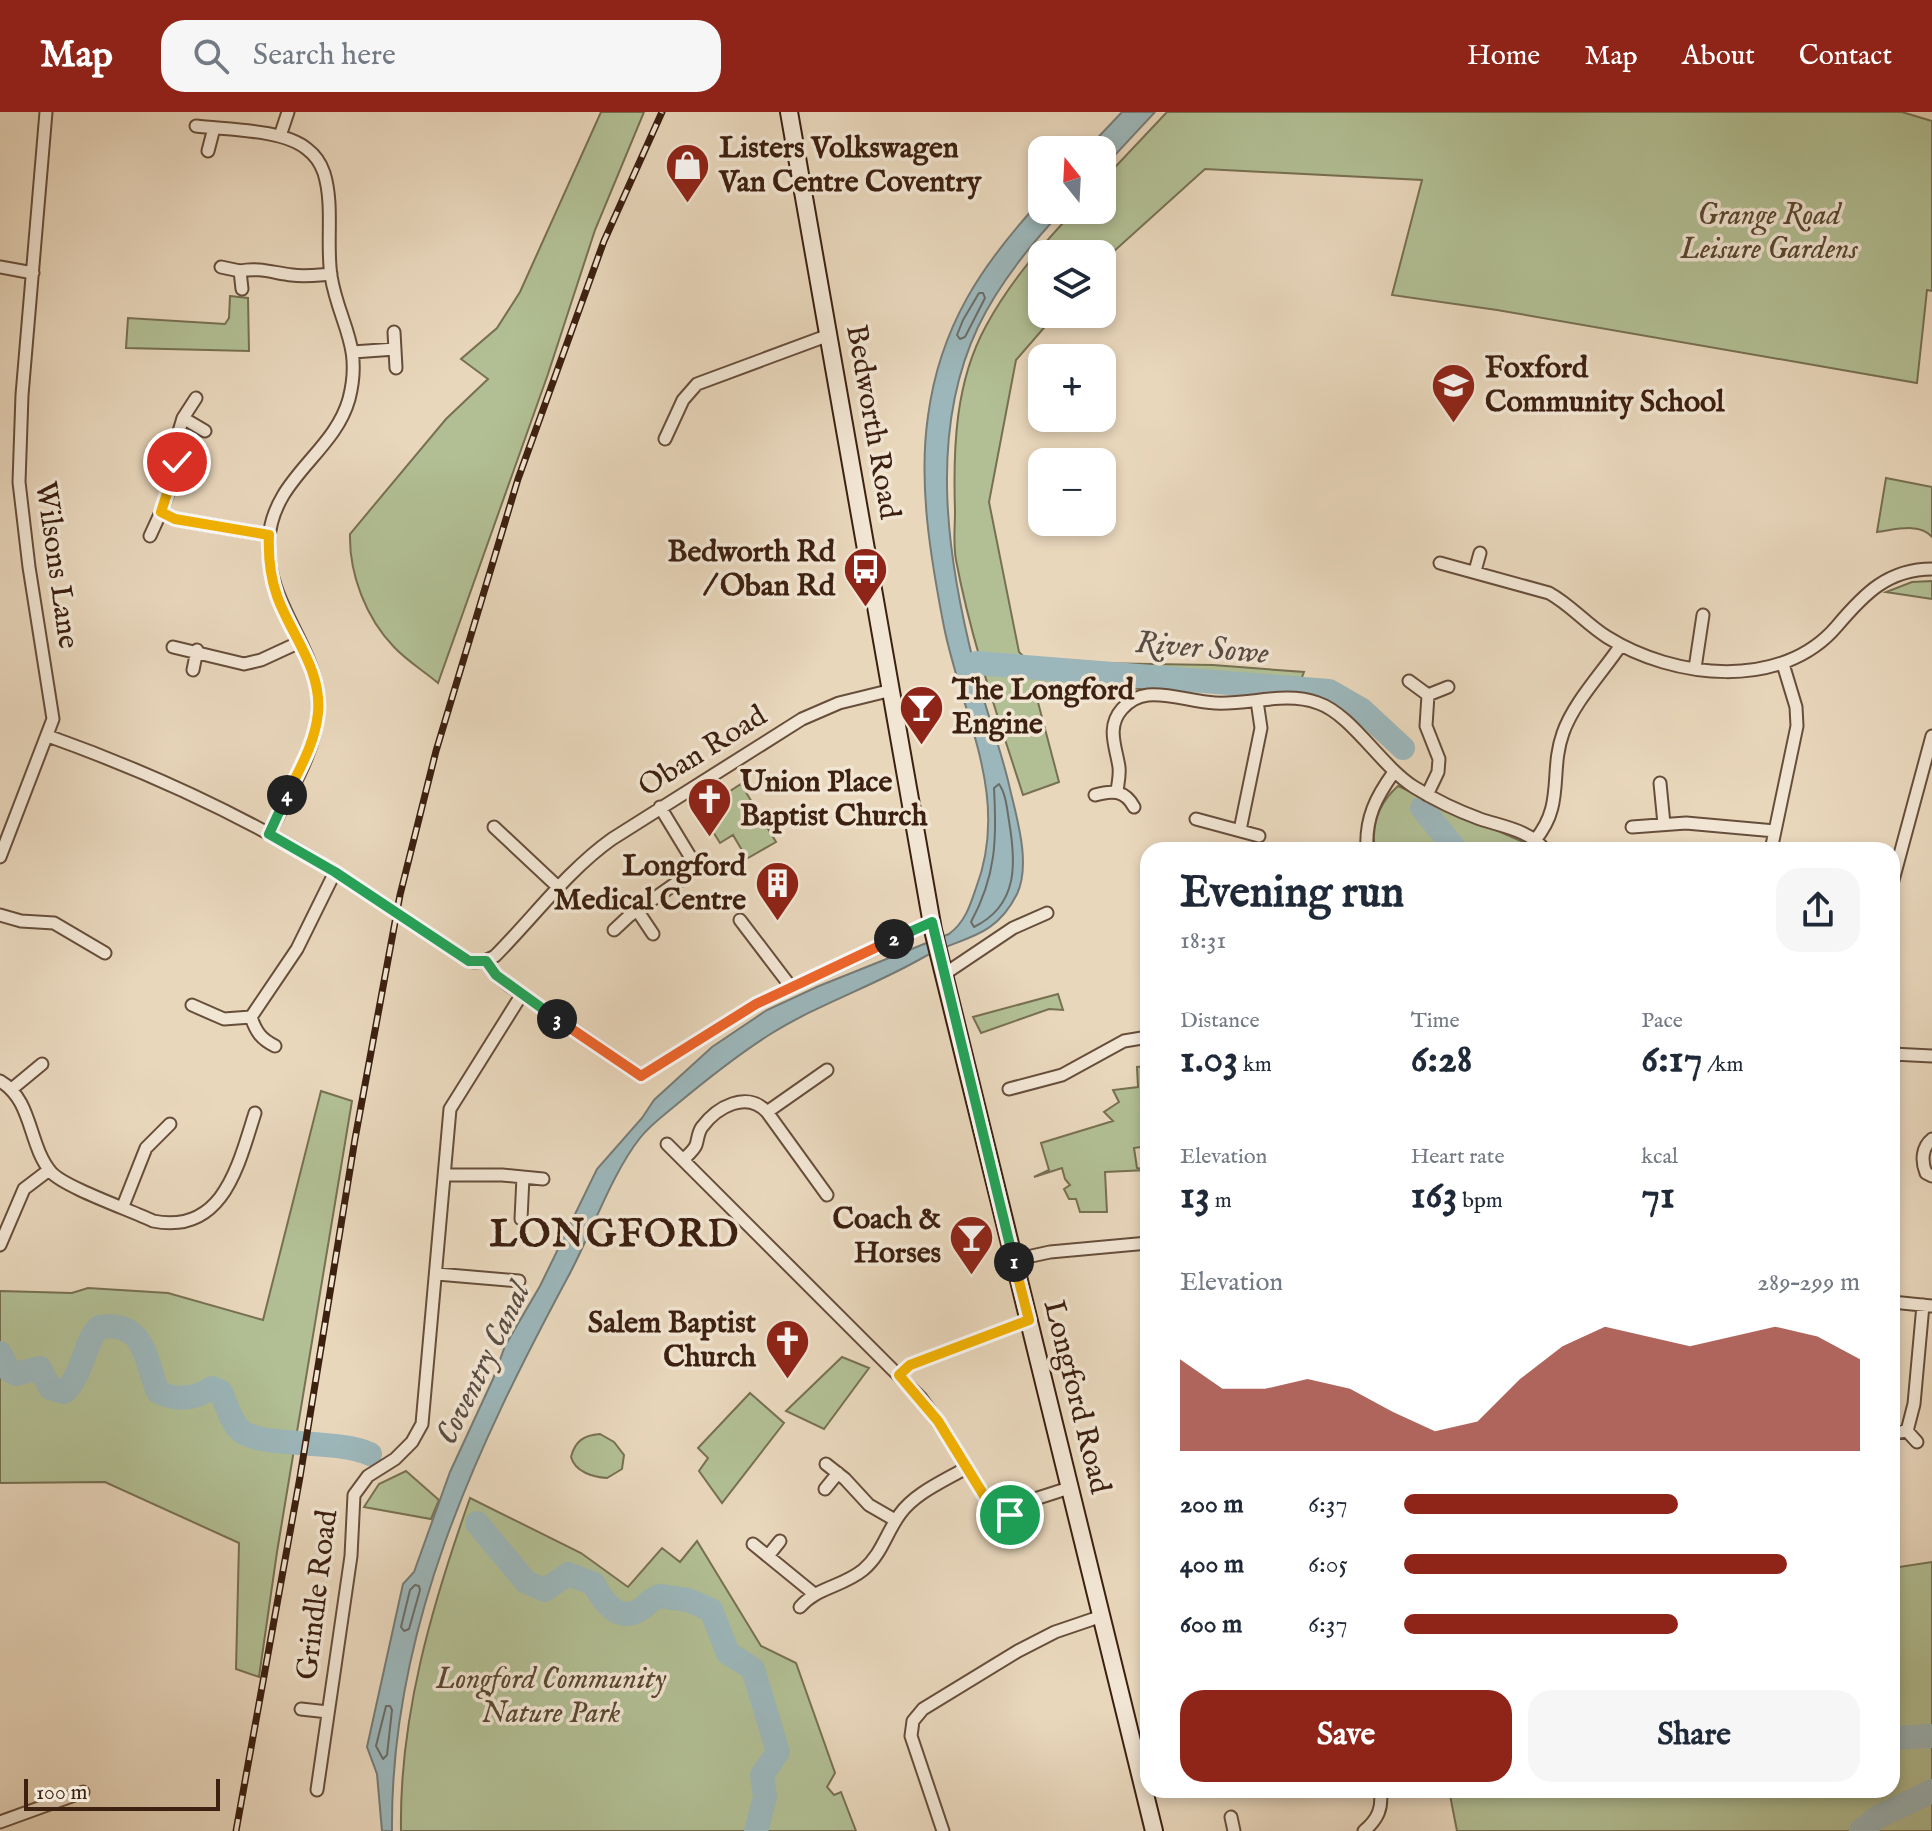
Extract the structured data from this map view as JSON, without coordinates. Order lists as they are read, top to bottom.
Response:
{
  "streets": {
    "main road": ["Bedworth Road", "Longford Road"],
    "street": ["Wilsons Lane", "Oban Road", "Grindle Road"]
  },
  "crossings": [
    ["Bedworth Road", "Oban Road"],
    ["Bedworth Road", "Longford Road"]
  ],
  "districts": ["LONGFORD"],
  "water": ["River Sowe", "Coventry Canal"],
  "parks": ["Grange Road Leisure Gardens", "Longford Community Nature Park"],
  "places": {
    "shop": ["Listers Volkswagen Van Centre Coventry"],
    "school or university": ["Foxford Community School"],
    "bus stop": ["Bedworth Rd / Oban Rd"],
    "bar": ["The Longford Engine", "Coach & Horses"],
    "church": ["Union Place Baptist Church", "Salem Baptist Church"],
    "building": ["Longford Medical Centre"]
  },
  "scale_bar": "100 m",
  "north": "top",
  "page": {
    "header": "Map",
    "search": "Search here",
    "nav": [
      "Home",
      "Map",
      "About",
      "Contact"
    ],
    "map_buttons": ["+", "−"],
    "pins": [
      "4",
      "2",
      "3",
      "1"
    ],
    "heading": ["Evening run", "18:31"],
    "stats": [
      ["Distance", "1.03 km"],
      ["Time", "6:28"],
      ["Pace", "6:17 /km"],
      ["Elevation", "13 m"],
      ["Heart rate", "163 bpm"],
      ["kcal", "71"]
    ],
    "chart": ["Elevation", "289–299 m"],
    "list": [
      {
        "name": "200 m",
        "note": "6:37"
      },
      {
        "name": "400 m",
        "note": "6:05"
      },
      {
        "name": "600 m",
        "note": "6:37"
      }
    ],
    "buttons": ["Save", "Share"],
    "scale": "100 m"
  }
}
